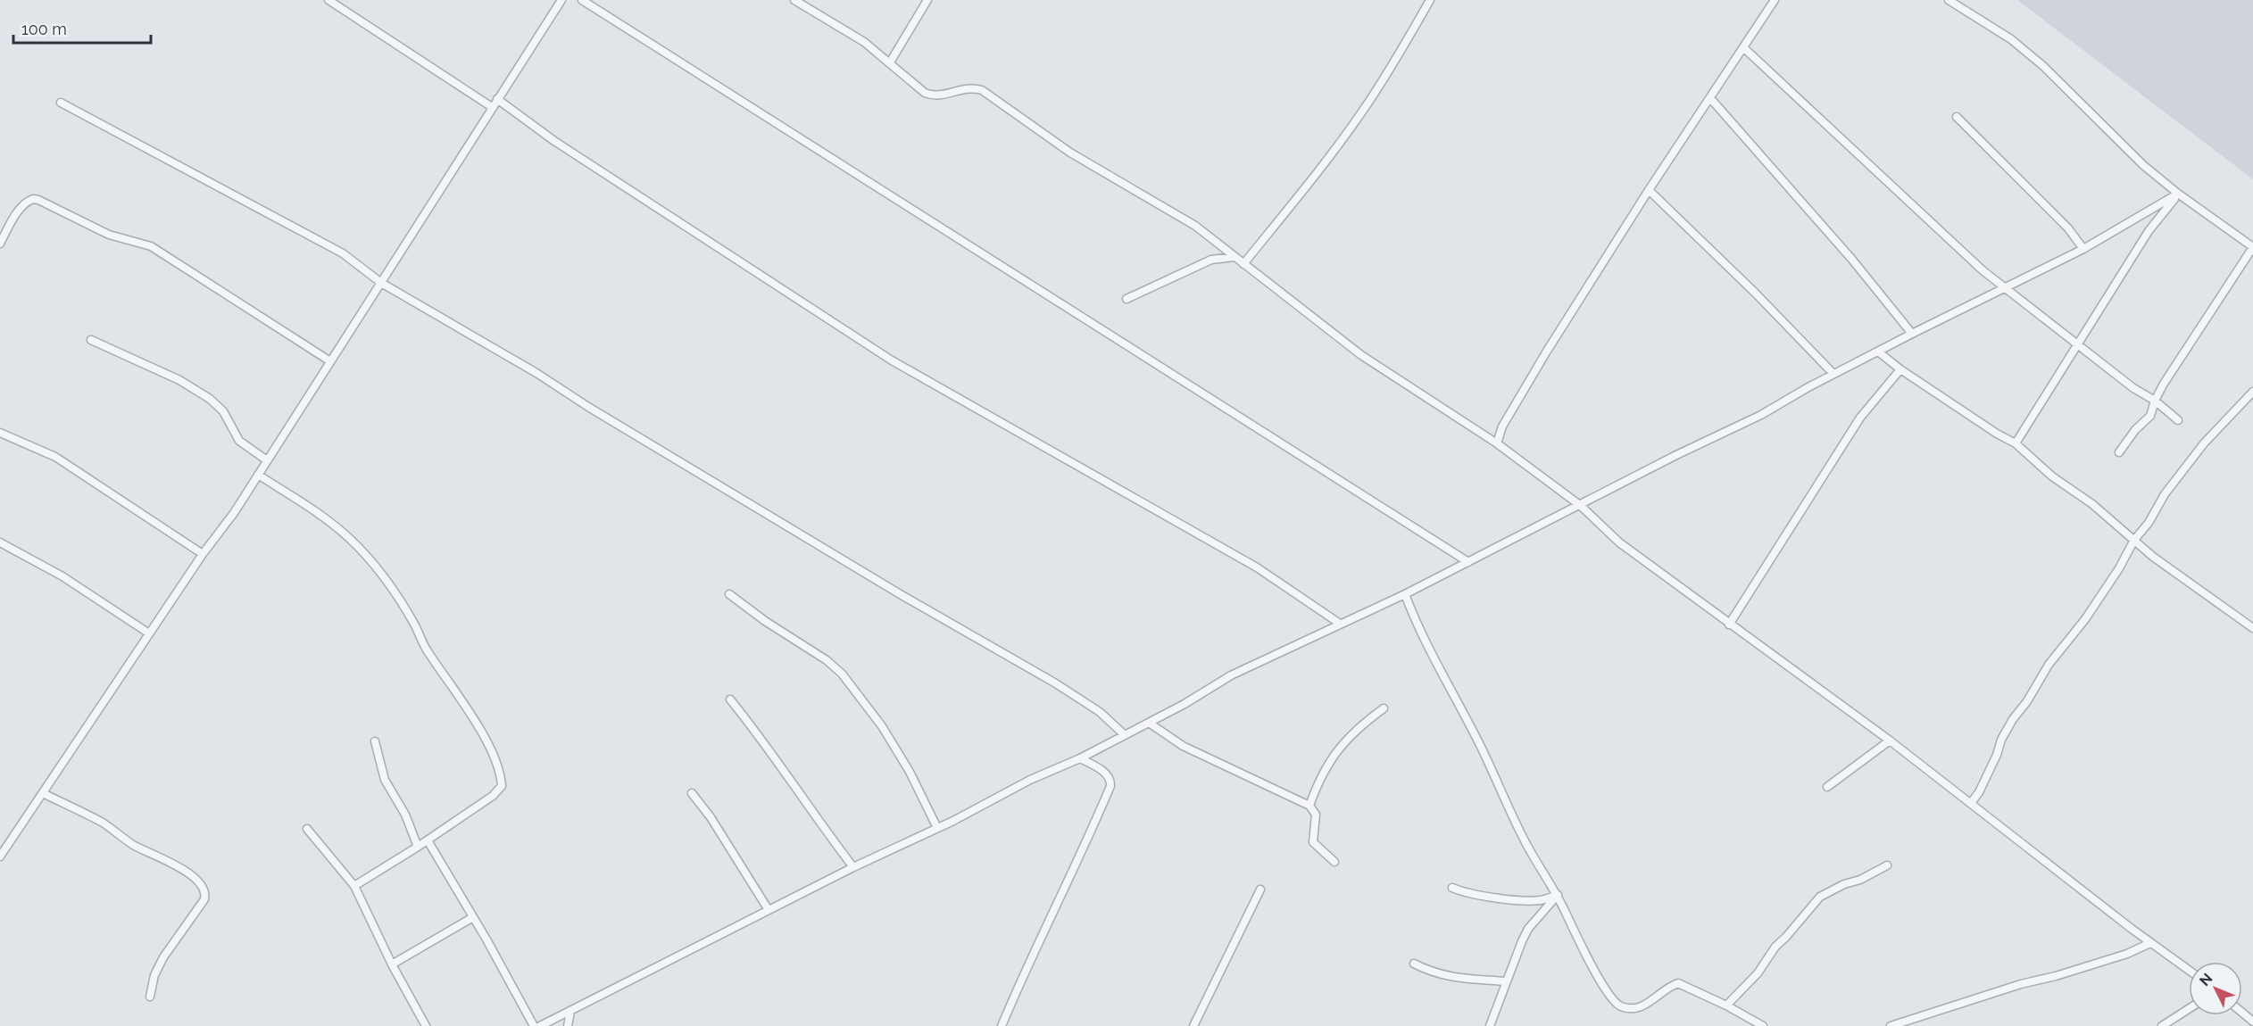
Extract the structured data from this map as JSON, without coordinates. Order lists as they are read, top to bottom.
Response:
{
  "scale_bar": "100 m",
  "north": "top left"
}
